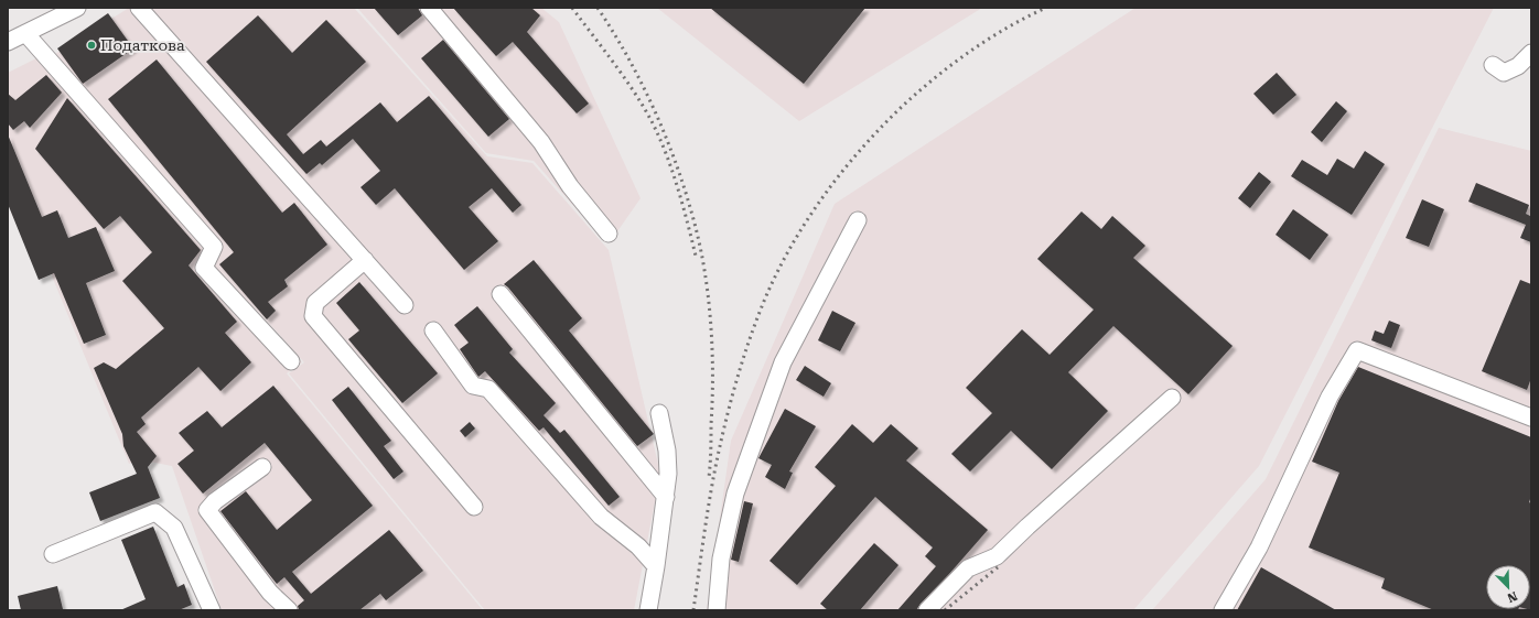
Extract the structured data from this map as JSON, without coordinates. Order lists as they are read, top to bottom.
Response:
{
  "places": ["Податкова"],
  "north": "bottom right"
}
